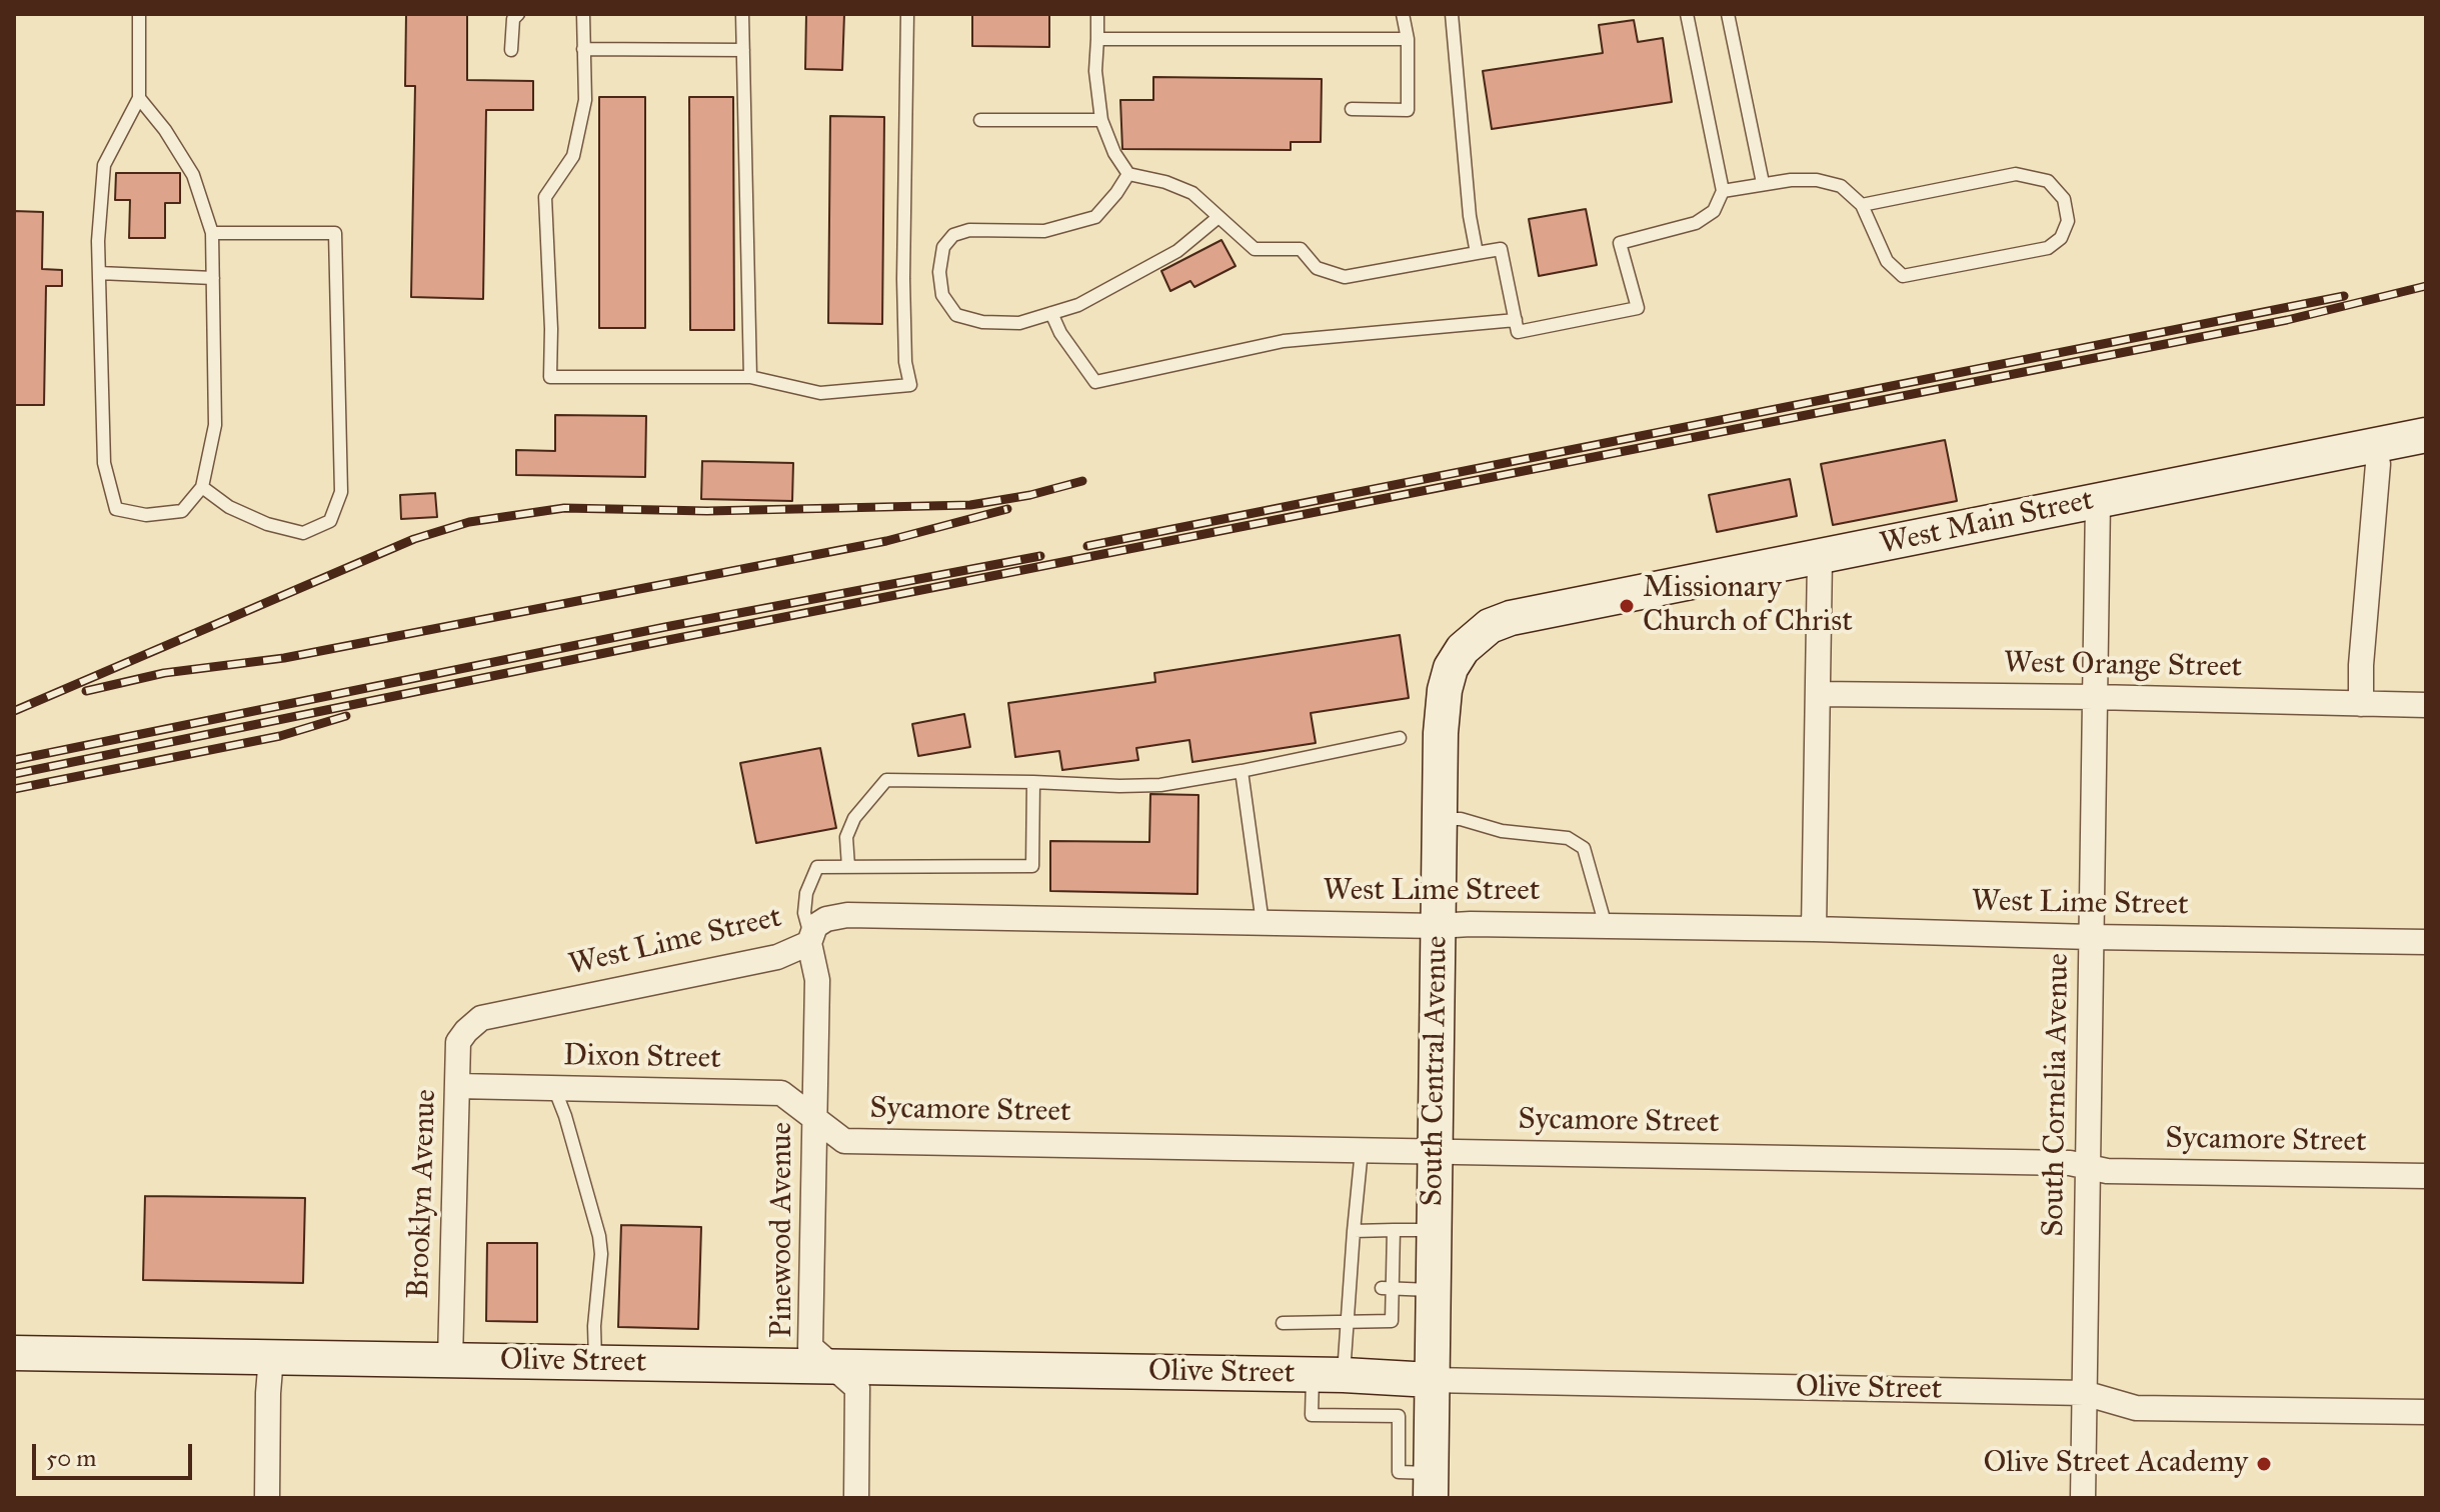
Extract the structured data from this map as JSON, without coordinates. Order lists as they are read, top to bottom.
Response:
{
  "streets": {
    "main road": ["West Main Street", "South Central Avenue", "Olive Street"],
    "street": [
      "West Orange Street",
      "West Lime Street",
      "Dixon Street",
      "South Cornelia Avenue",
      "Sycamore Street",
      "Brooklyn Avenue",
      "Pinewood Avenue"
    ]
  },
  "crossings": [
    ["West Main Street", "South Central Avenue"],
    ["West Main Street", "South Cornelia Avenue"],
    ["West Orange Street", "South Cornelia Avenue"],
    ["West Lime Street", "South Central Avenue"],
    ["West Lime Street", "South Cornelia Avenue"],
    ["West Lime Street", "Brooklyn Avenue"],
    ["West Lime Street", "Pinewood Avenue"],
    ["Dixon Street", "Sycamore Street"],
    ["Dixon Street", "Brooklyn Avenue"],
    ["Dixon Street", "Pinewood Avenue"],
    ["South Central Avenue", "Sycamore Street"],
    ["South Central Avenue", "Olive Street"],
    ["South Cornelia Avenue", "Sycamore Street"],
    ["South Cornelia Avenue", "Olive Street"],
    ["Sycamore Street", "Pinewood Avenue"],
    ["Brooklyn Avenue", "Olive Street"],
    ["Pinewood Avenue", "Olive Street"]
  ],
  "places": ["Missionary Church of Christ", "Olive Street Academy"],
  "scale_bar": "50 m"
}
